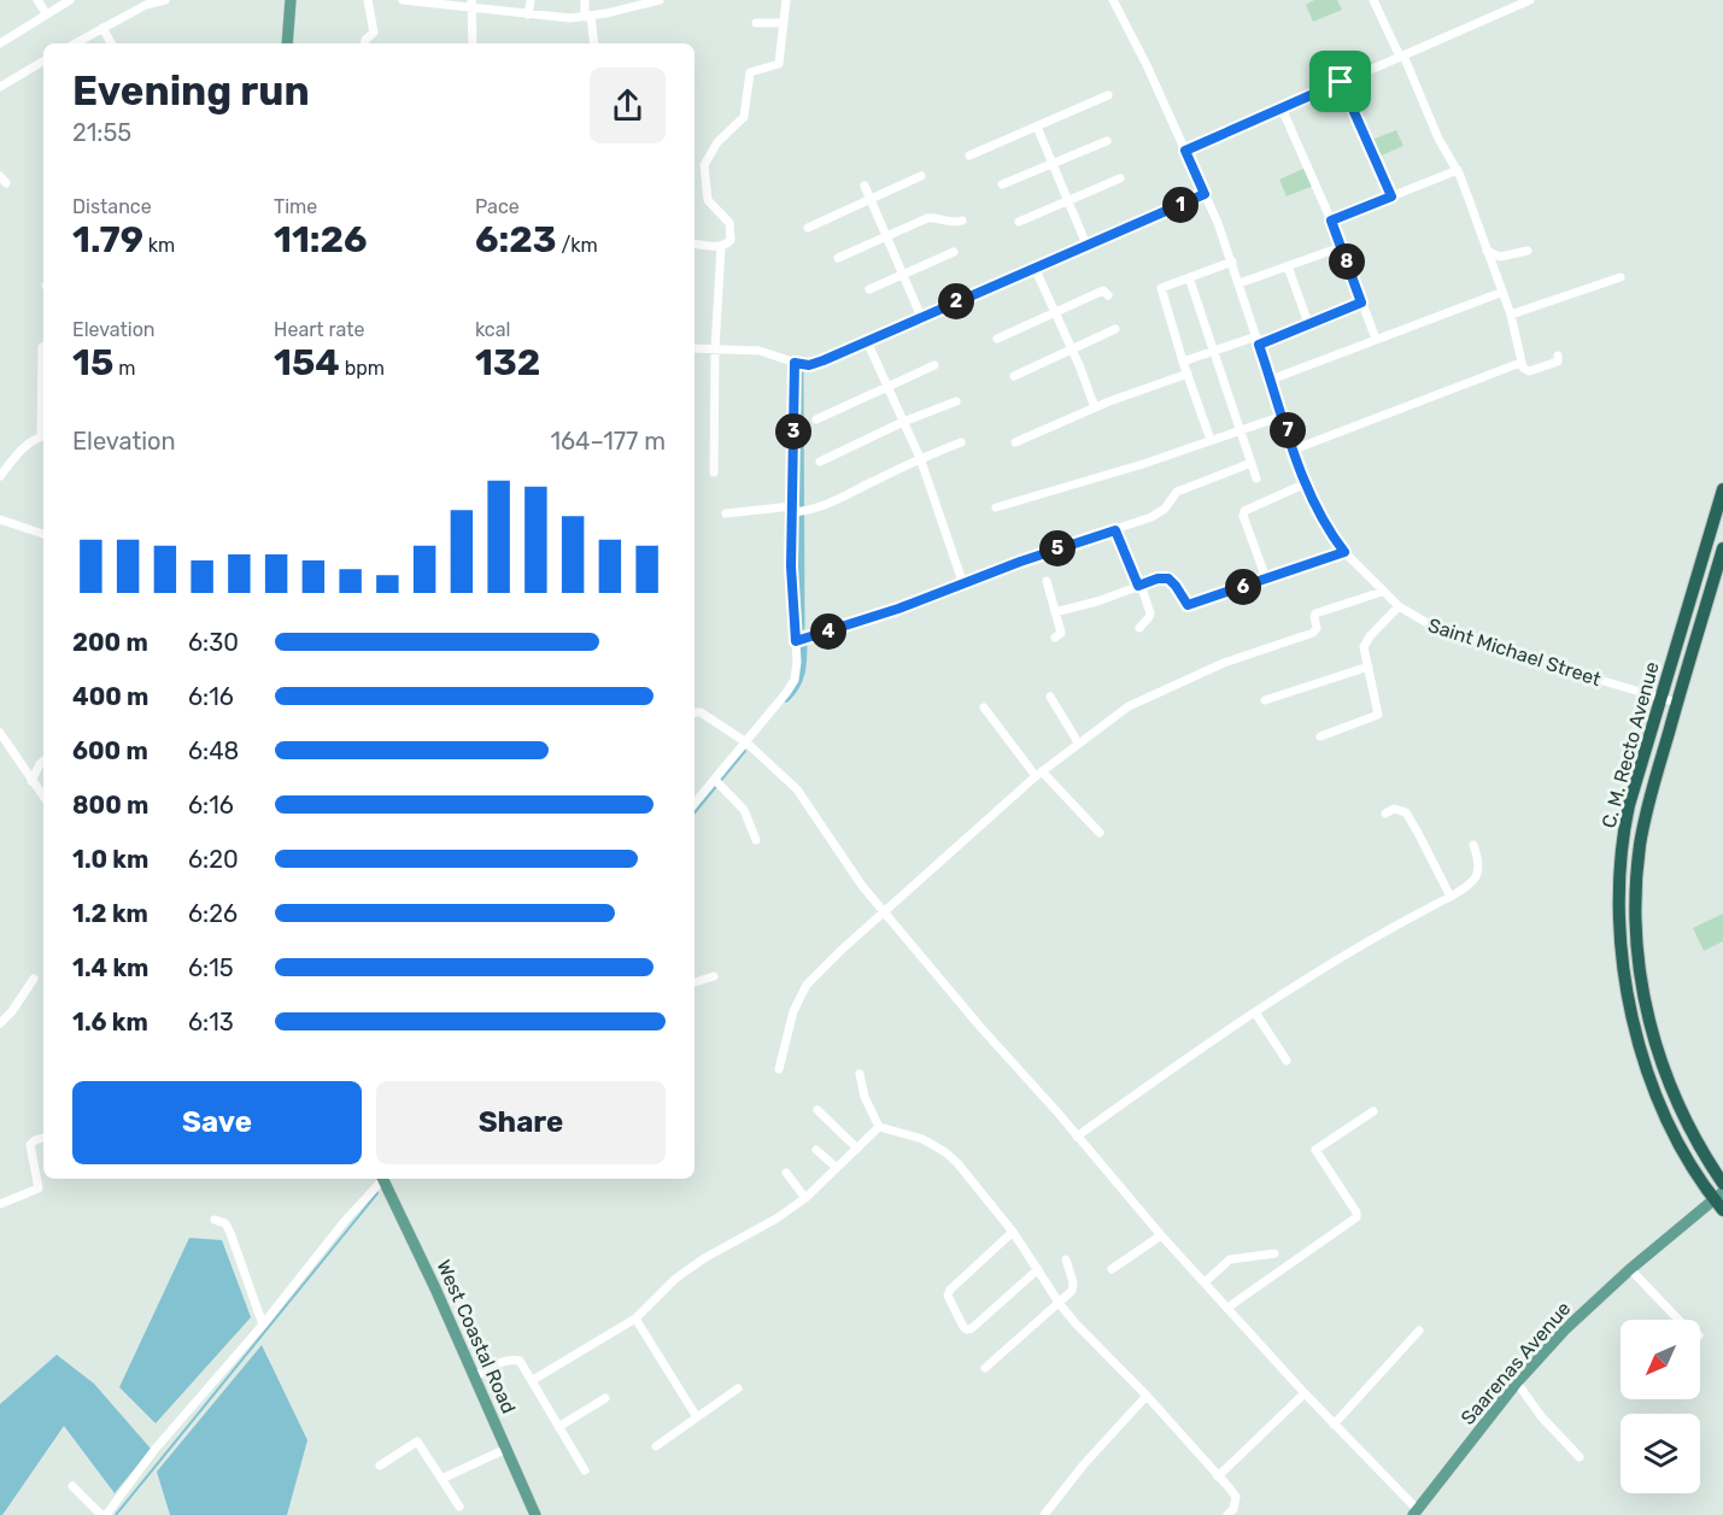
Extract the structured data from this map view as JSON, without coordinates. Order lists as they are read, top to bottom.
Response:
{
  "streets": {
    "highway": ["C. M. Recto Avenue"],
    "main road": ["West Coastal Road", "Saarenas Avenue"],
    "street": ["Saint Michael Street"]
  },
  "crossings": [
    ["Saint Michael Street", "C. M. Recto Avenue"],
    ["C. M. Recto Avenue", "Saarenas Avenue"]
  ],
  "north": "bottom left",
  "page": {
    "heading": ["Evening run", "21:55"],
    "stats": [
      ["Distance", "1.79 km"],
      ["Time", "11:26"],
      ["Pace", "6:23 /km"],
      ["Elevation", "15 m"],
      ["Heart rate", "154 bpm"],
      ["kcal", "132"]
    ],
    "pins": [
      "1",
      "8",
      "2",
      "7",
      "3",
      "5",
      "6",
      "4"
    ],
    "chart": ["Elevation", "164–177 m"],
    "list": [
      {
        "name": "200 m",
        "note": "6:30"
      },
      {
        "name": "400 m",
        "note": "6:16"
      },
      {
        "name": "600 m",
        "note": "6:48"
      },
      {
        "name": "800 m",
        "note": "6:16"
      },
      {
        "name": "1.0 km",
        "note": "6:20"
      },
      {
        "name": "1.2 km",
        "note": "6:26"
      },
      {
        "name": "1.4 km",
        "note": "6:15"
      },
      {
        "name": "1.6 km",
        "note": "6:13"
      }
    ],
    "buttons": ["Save", "Share"]
  }
}
